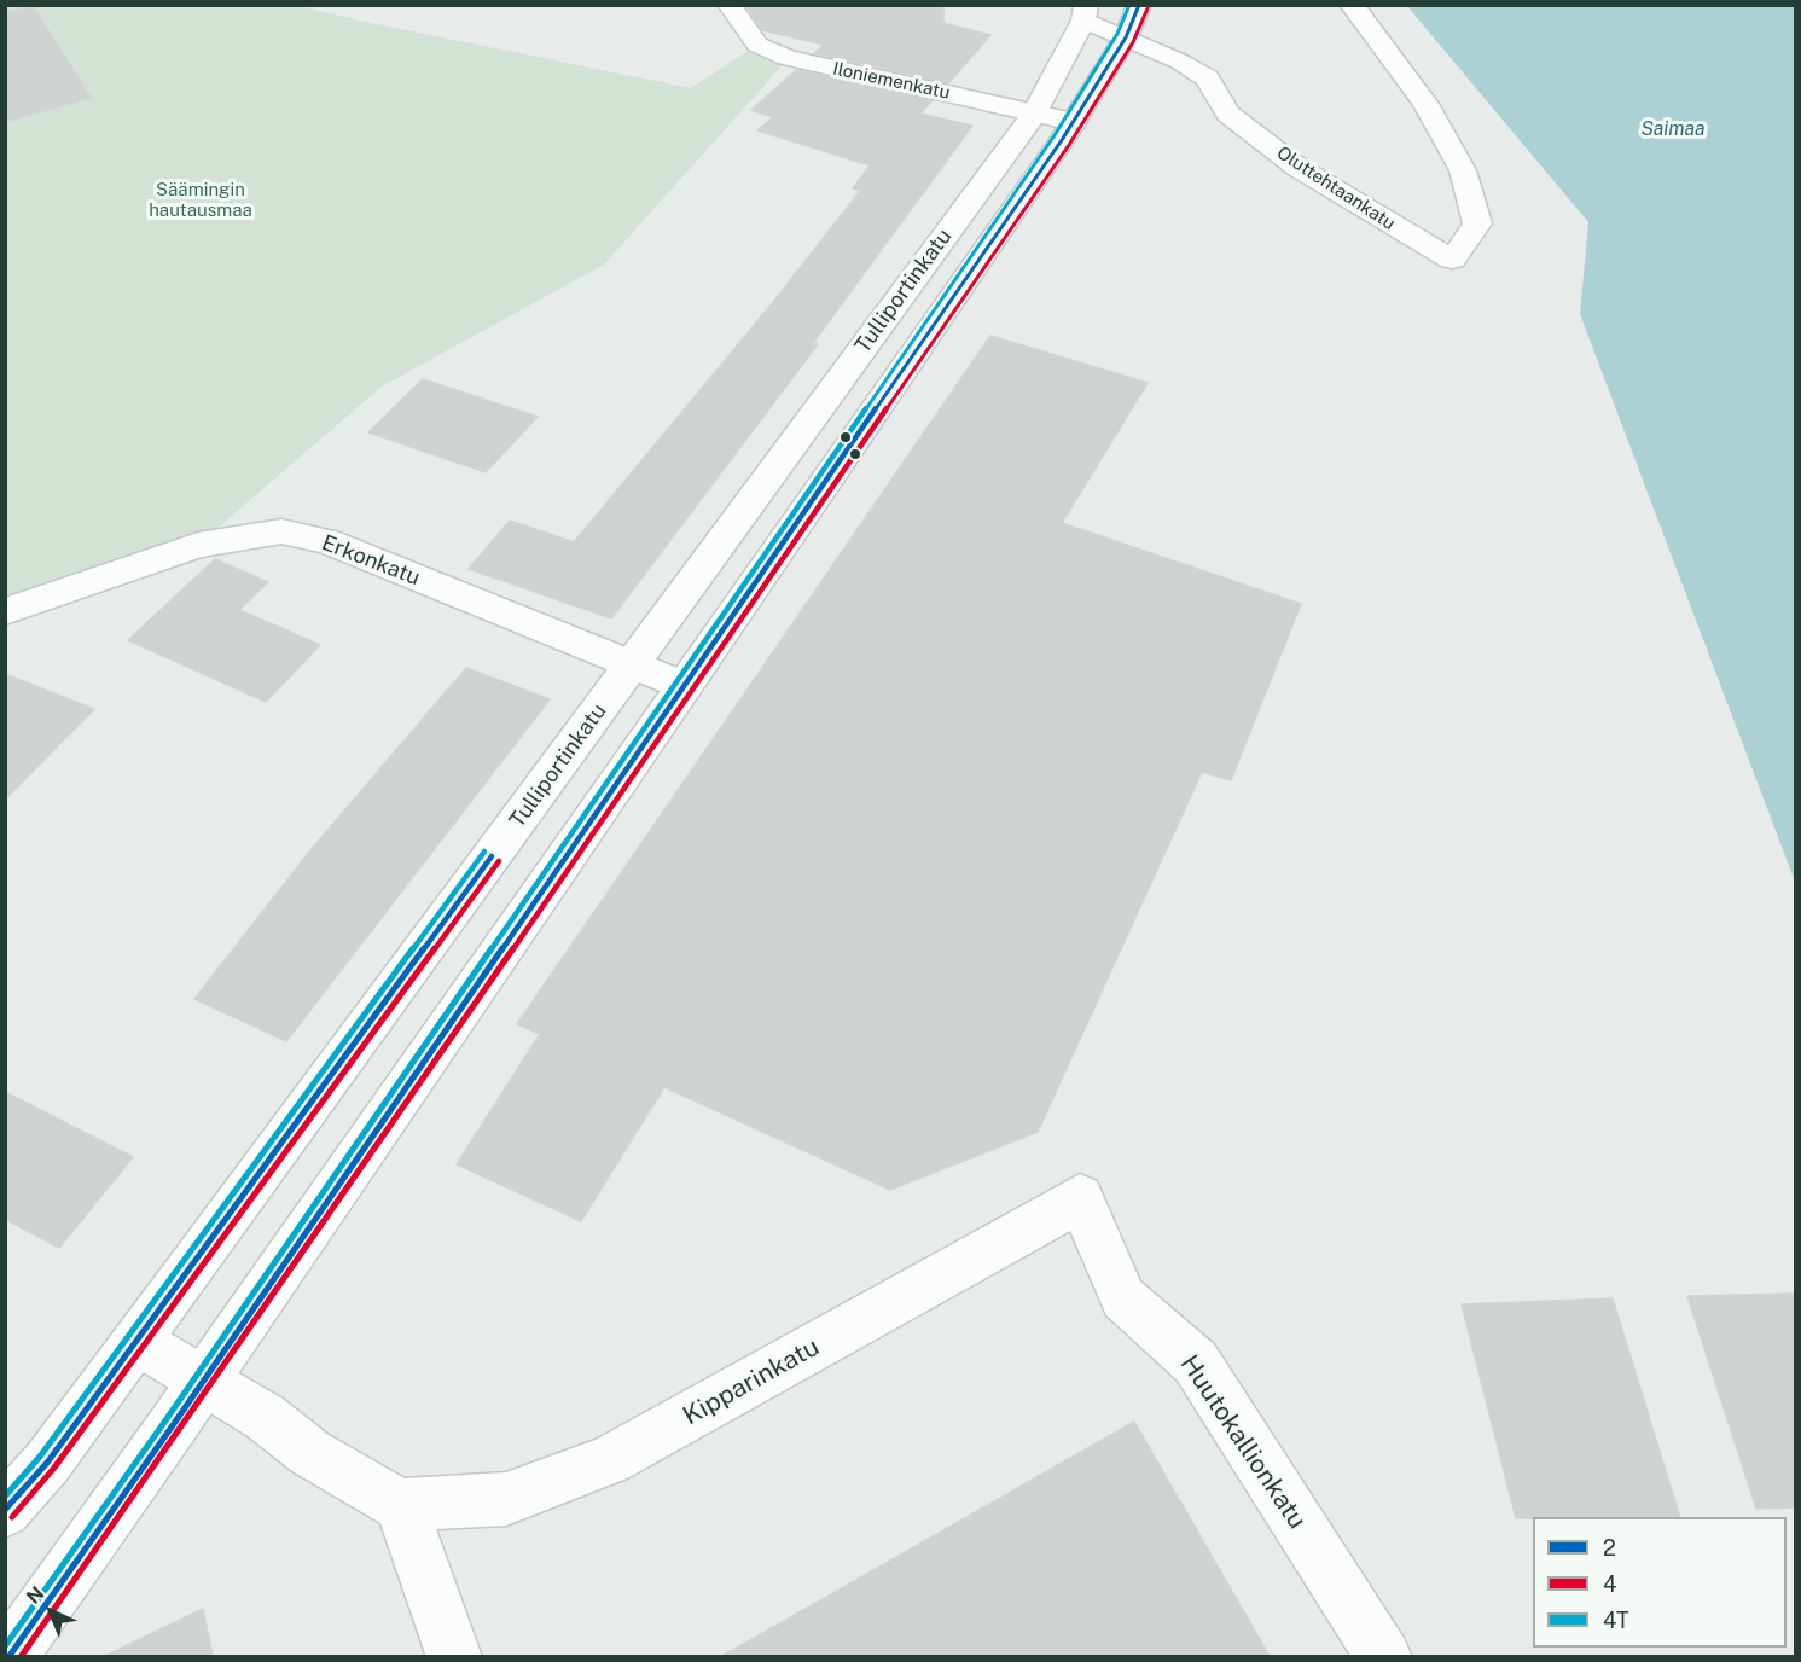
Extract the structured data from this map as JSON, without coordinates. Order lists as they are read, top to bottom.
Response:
{
  "streets": {
    "main road": [
      "Iloniemenkatu",
      "Oluttehtaankatu",
      "Tulliportinkatu",
      "Erkonkatu",
      "Kipparinkatu",
      "Huutokallionkatu"
    ]
  },
  "crossings": [
    ["Iloniemenkatu", "Tulliportinkatu"],
    ["Oluttehtaankatu", "Tulliportinkatu"],
    ["Tulliportinkatu", "Erkonkatu"],
    ["Kipparinkatu", "Huutokallionkatu"]
  ],
  "water": ["Saimaa"],
  "parks": ["Säämingin hautausmaa"],
  "lines": ["transit line 2", "transit line 4T", "transit line 4"],
  "legend": ["2", "4", "4T"],
  "north": "top left"
}
